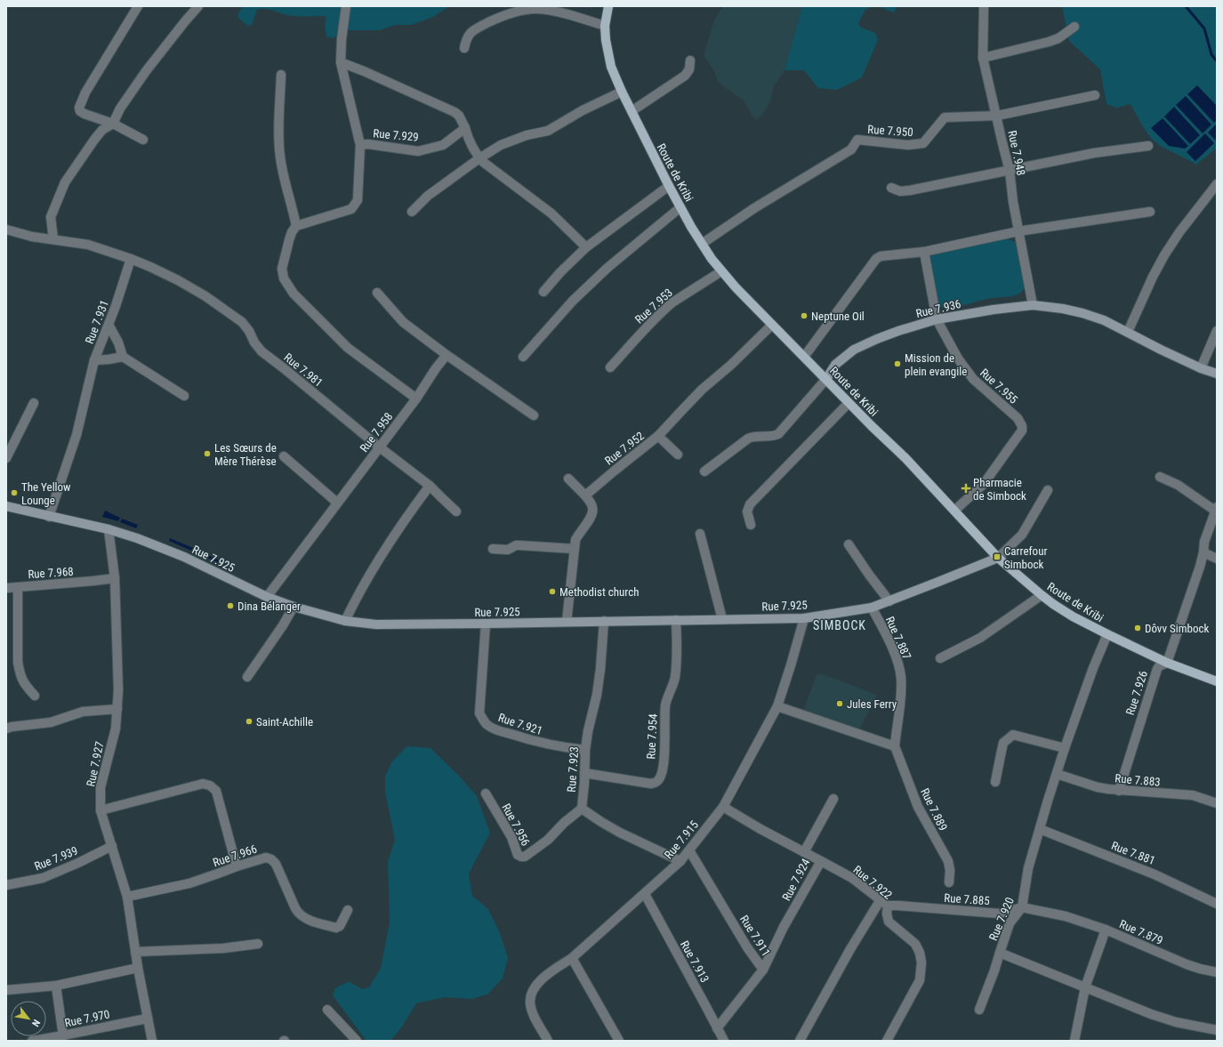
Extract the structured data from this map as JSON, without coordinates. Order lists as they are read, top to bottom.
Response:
{
  "streets": {
    "main road": ["Route de Kribi"],
    "street": [
      "Rue 7.950",
      "Rue 7.929",
      "Rue 7.948",
      "Rue 7.953",
      "Rue 7.936",
      "Rue 7.931",
      "Rue 7.981",
      "Rue 7.955",
      "Rue 7.958",
      "Rue 7.952",
      "Rue 7.925",
      "Rue 7.968",
      "Rue 7.887",
      "Rue 7.926",
      "Rue 7.921",
      "Rue 7.954",
      "Rue 7.927",
      "Rue 7.923",
      "Rue 7.883",
      "Rue 7.889",
      "Rue 7.956",
      "Rue 7.915",
      "Rue 7.881",
      "Rue 7.966",
      "Rue 7.939",
      "Rue 7.924",
      "Rue 7.922",
      "Rue 7.885",
      "Rue 7.920",
      "Rue 7.879",
      "Rue 7.911",
      "Rue 7.913",
      "Rue 7.970"
    ]
  },
  "crossings": [
    ["Rue 7.950", "Rue 7.948"],
    ["Rue 7.950", "Route de Kribi"],
    ["Rue 7.948", "Rue 7.936"],
    ["Route de Kribi", "Rue 7.953"],
    ["Route de Kribi", "Rue 7.936"],
    ["Route de Kribi", "Rue 7.955"],
    ["Route de Kribi", "Rue 7.952"],
    ["Route de Kribi", "Rue 7.925"],
    ["Route de Kribi", "Rue 7.926"],
    ["Route de Kribi", "Rue 7.920"],
    ["Rue 7.936", "Rue 7.955"],
    ["Rue 7.931", "Rue 7.981"],
    ["Rue 7.931", "Rue 7.925"],
    ["Rue 7.981", "Rue 7.958"],
    ["Rue 7.958", "Rue 7.925"],
    ["Rue 7.925", "Rue 7.887"],
    ["Rue 7.925", "Rue 7.921"],
    ["Rue 7.925", "Rue 7.954"],
    ["Rue 7.925", "Rue 7.927"],
    ["Rue 7.925", "Rue 7.923"],
    ["Rue 7.925", "Rue 7.915"],
    ["Rue 7.968", "Rue 7.927"],
    ["Rue 7.887", "Rue 7.889"],
    ["Rue 7.926", "Rue 7.883"],
    ["Rue 7.921", "Rue 7.923"],
    ["Rue 7.954", "Rue 7.923"],
    ["Rue 7.927", "Rue 7.966"],
    ["Rue 7.927", "Rue 7.939"],
    ["Rue 7.927", "Rue 7.970"],
    ["Rue 7.923", "Rue 7.956"],
    ["Rue 7.923", "Rue 7.915"],
    ["Rue 7.883", "Rue 7.920"],
    ["Rue 7.915", "Rue 7.924"],
    ["Rue 7.915", "Rue 7.911"],
    ["Rue 7.915", "Rue 7.913"],
    ["Rue 7.881", "Rue 7.920"],
    ["Rue 7.924", "Rue 7.922"],
    ["Rue 7.924", "Rue 7.911"],
    ["Rue 7.922", "Rue 7.885"],
    ["Rue 7.885", "Rue 7.920"],
    ["Rue 7.885", "Rue 7.879"],
    ["Rue 7.920", "Rue 7.879"],
    ["Rue 7.911", "Rue 7.913"]
  ],
  "districts": ["SIMBOCK"],
  "places": {
    "other": [
      "Neptune Oil",
      "Mission de plein evangile",
      "Les Sœurs de Mère Thérèse",
      "The Yellow Lounge",
      "Methodist church",
      "Dina Bélanger",
      "Dôvv Simbock",
      "Jules Ferry",
      "Saint-Achille"
    ],
    "health": ["Pharmacie de Simbock"],
    "transit": ["Carrefour Simbock"]
  },
  "north": "bottom right"
}
